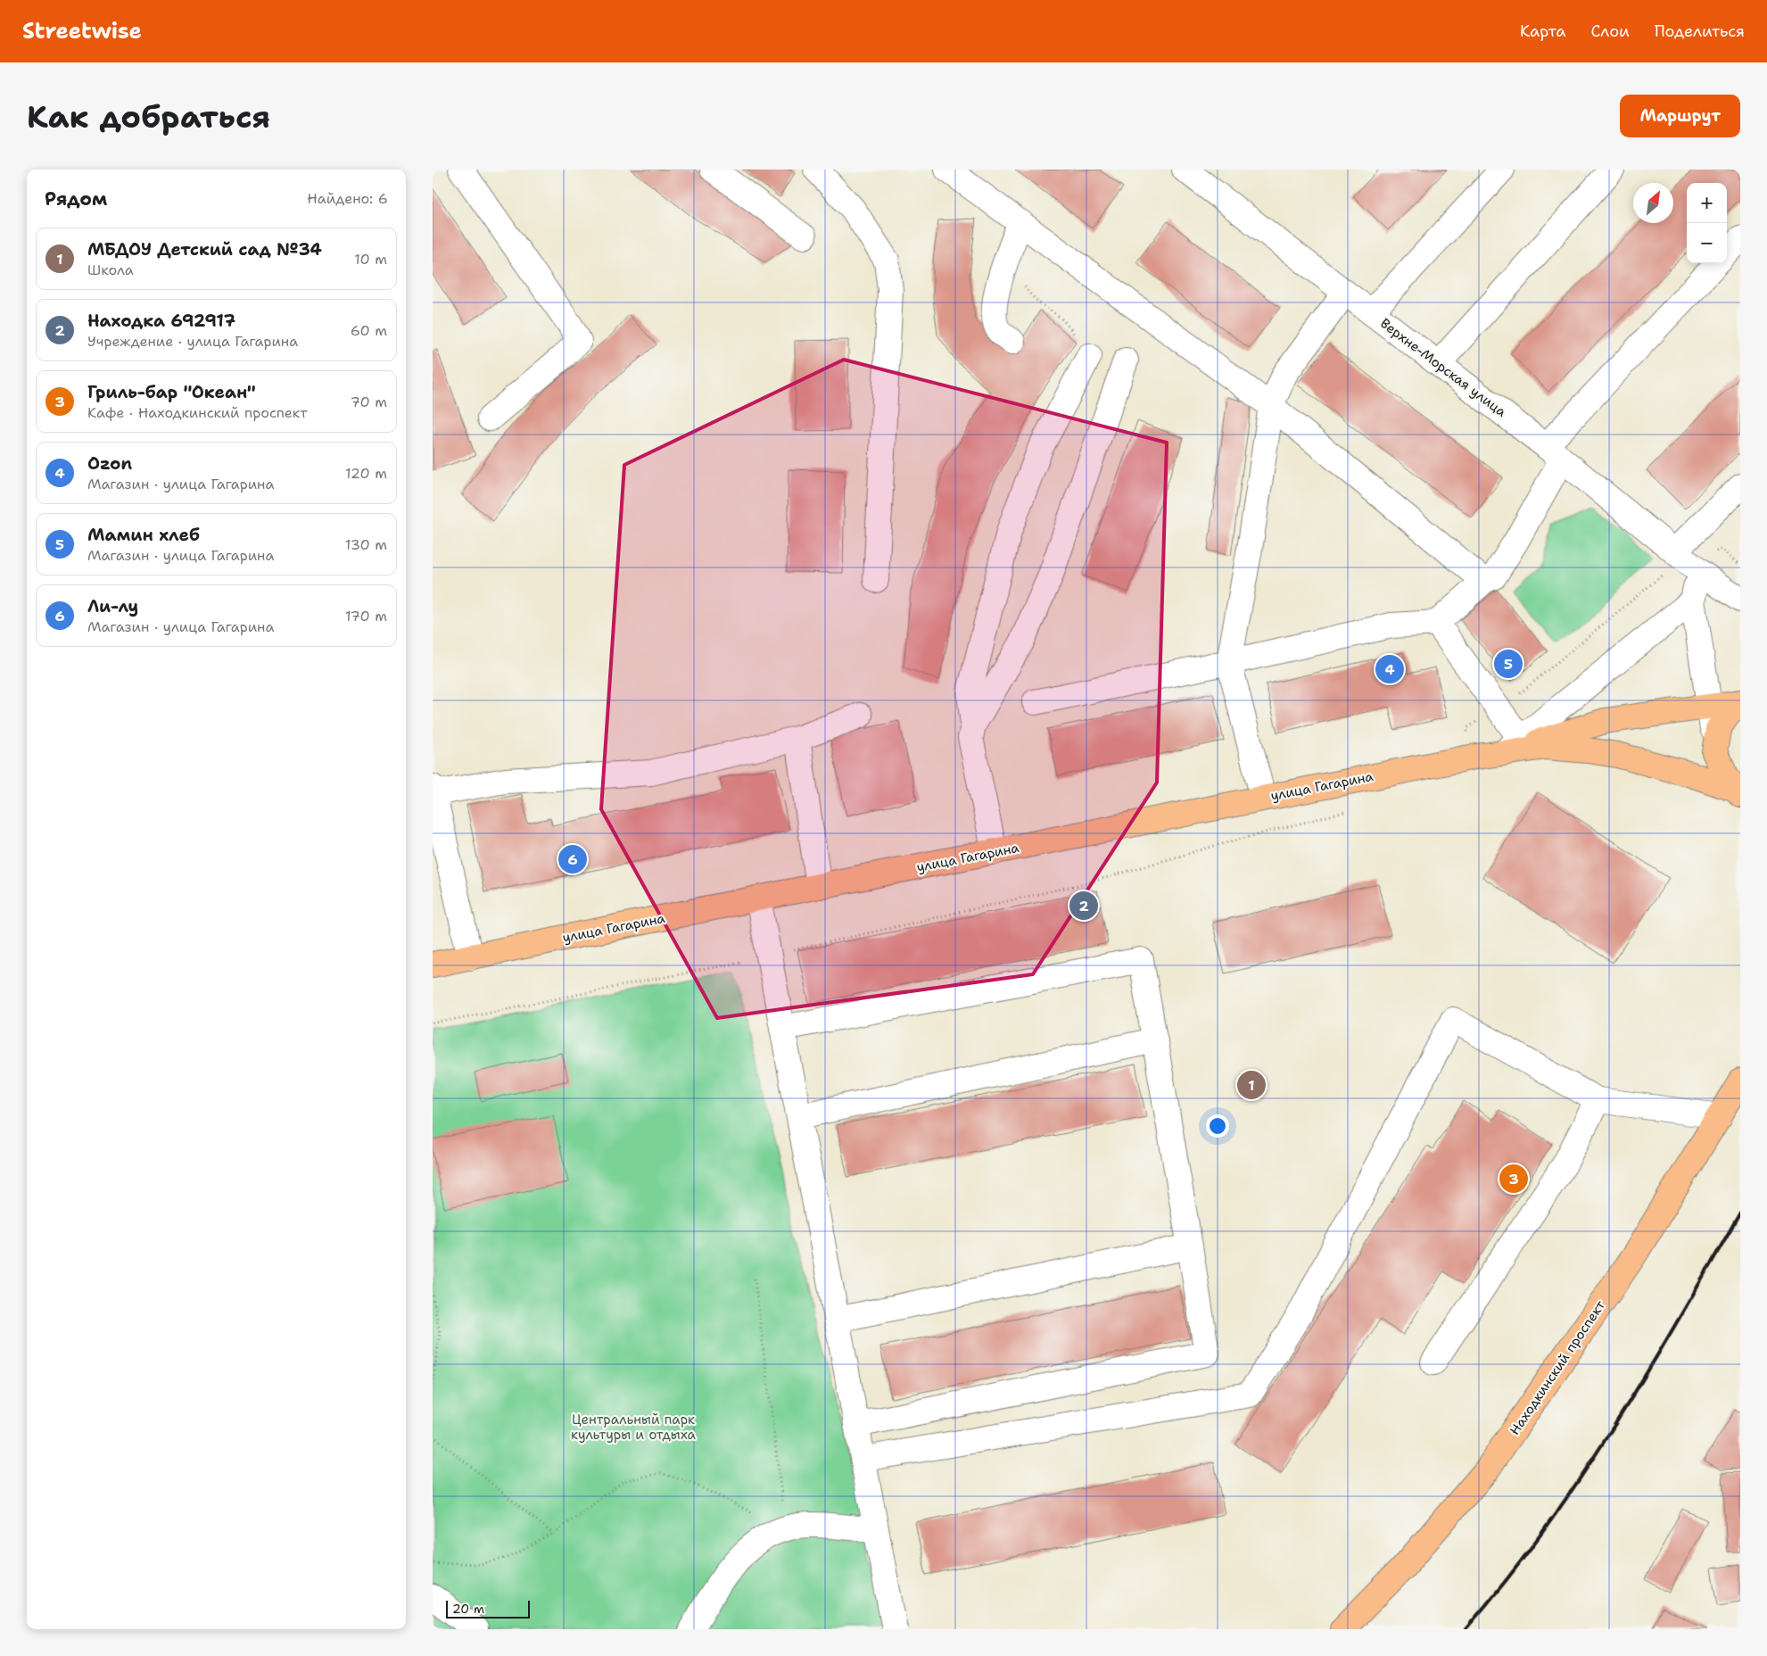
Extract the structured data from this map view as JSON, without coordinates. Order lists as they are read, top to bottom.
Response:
{
  "streets": {
    "main road": ["улица Гагарина", "Находкинский проспект"],
    "street": ["Верхне-Морская улица"]
  },
  "parks": ["Центральный парк культуры и отдыха"],
  "scale_bar": "20 m",
  "north": "top right",
  "page": {
    "header": "Streetwise",
    "nav": ["Карта", "Слои", "Поделиться"],
    "buttons": "Маршрут",
    "title": "Как добраться",
    "heading": ["Рядом", "Найдено: 6"],
    "map_buttons": ["+", "−"],
    "list": [
      {
        "mark": "1",
        "name": "МБДОУ Детский сад №34",
        "note": "Школа",
        "value": "10 m"
      },
      {
        "mark": "2",
        "name": "Находка 692917",
        "note": "Учреждение · улица Гагарина",
        "value": "60 m"
      },
      {
        "mark": "3",
        "name": "Гриль-бар \"Океан\"",
        "note": "Кафе · Находкинский проспект",
        "value": "70 m"
      },
      {
        "mark": "4",
        "name": "Ozon",
        "note": "Магазин · улица Гагарина",
        "value": "120 m"
      },
      {
        "mark": "5",
        "name": "Мамин хлеб",
        "note": "Магазин · улица Гагарина",
        "value": "130 m"
      },
      {
        "mark": "6",
        "name": "Ли-лу",
        "note": "Магазин · улица Гагарина",
        "value": "170 m"
      }
    ],
    "pins": [
      "5",
      "4",
      "6",
      "2",
      "1",
      "3"
    ],
    "scale": "20 m"
  }
}
